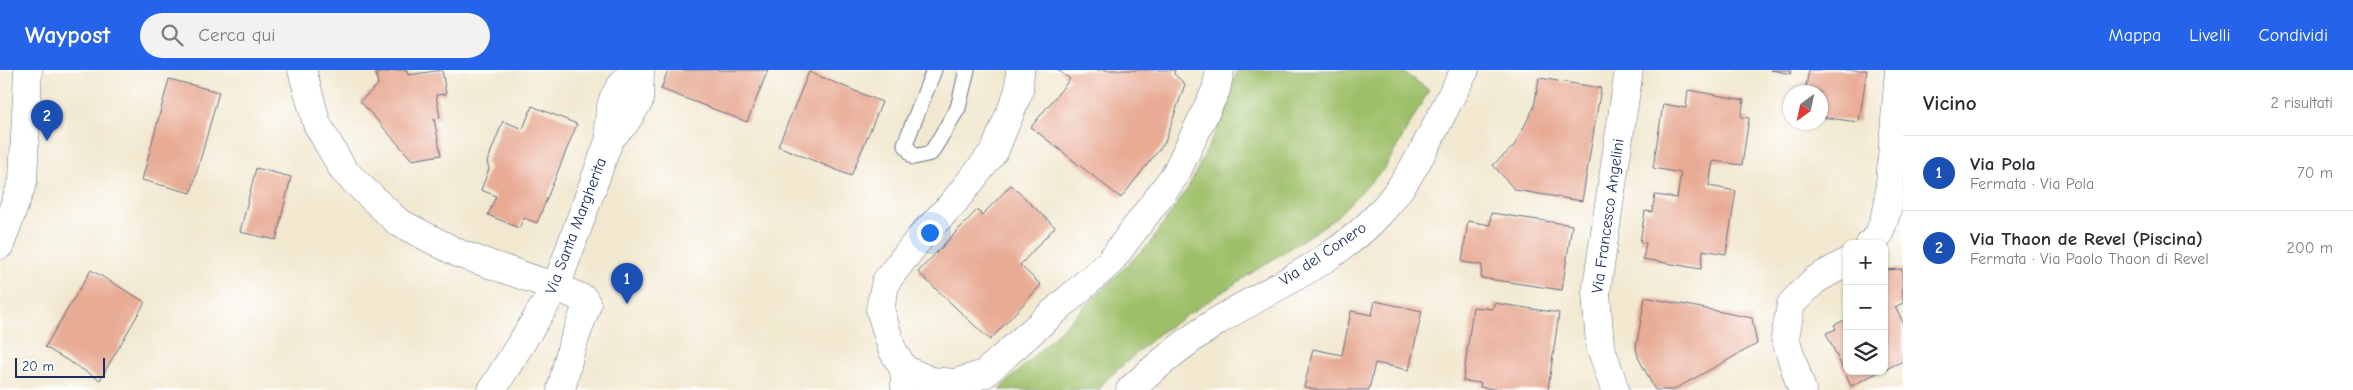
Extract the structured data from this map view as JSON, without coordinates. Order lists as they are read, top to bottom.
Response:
{
  "streets": {
    "street": ["Via Francesco Angelini", "Via Santa Margherita", "Via del Conero"]
  },
  "scale_bar": "20 m",
  "north": "bottom left",
  "page": {
    "header": "Waypost",
    "search": "Cerca qui",
    "nav": ["Mappa", "Livelli", "Condividi"],
    "heading": ["Vicino", "2 risultati"],
    "pins": ["2", "1"],
    "list": [
      {
        "mark": "1",
        "name": "Via Pola",
        "note": "Fermata · Via Pola",
        "value": "70 m"
      },
      {
        "mark": "2",
        "name": "Via Thaon de Revel (Piscina)",
        "note": "Fermata · Via Paolo Thaon di Revel",
        "value": "200 m"
      }
    ],
    "map_buttons": ["+", "−"],
    "scale": "20 m"
  }
}
